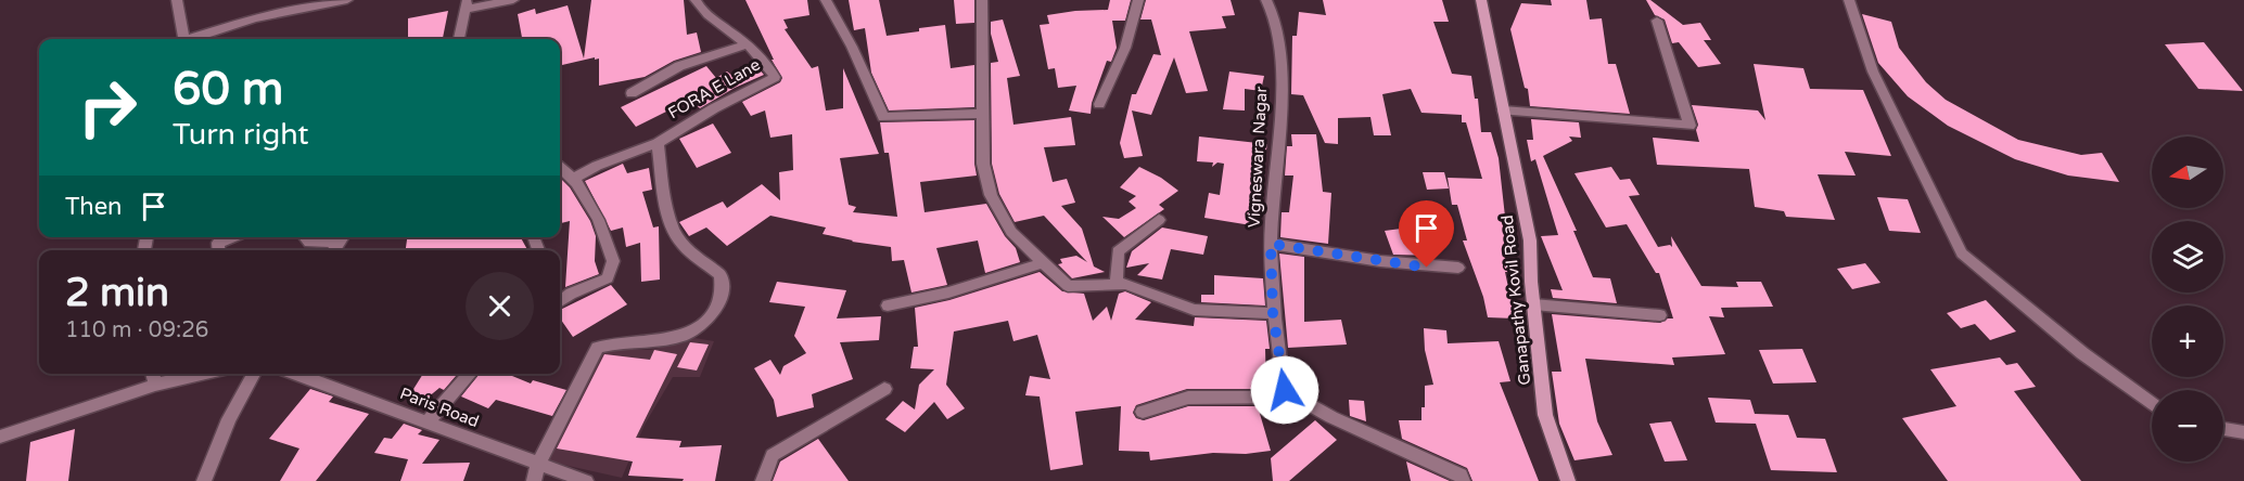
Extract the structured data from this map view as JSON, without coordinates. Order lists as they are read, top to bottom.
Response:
{
  "streets": {
    "main road": ["Ganapathy Kovil Road"],
    "street": ["FORA E Lane", "Vigneswara Nagar", "Paris Road"]
  },
  "north": "left",
  "page": {
    "turn": ["60 m", "Turn right"],
    "map_buttons": ["+", "−"],
    "then": "Then",
    "heading": ["2 min", "110 m · 09:26"]
  }
}
